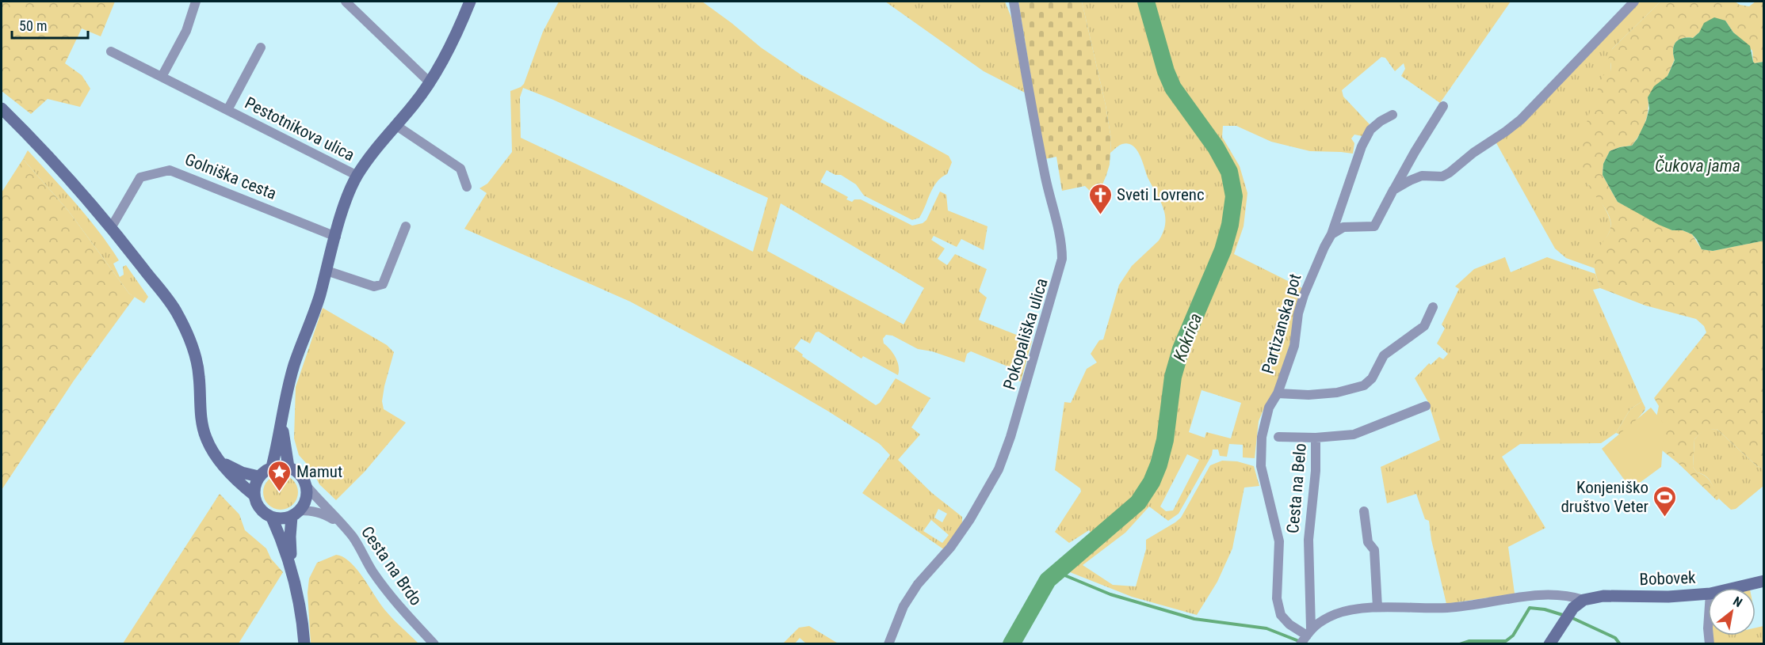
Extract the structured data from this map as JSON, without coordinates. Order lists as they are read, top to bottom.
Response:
{
  "streets": {
    "main road": ["Bobovek"],
    "street": [
      "Pestotnikova ulica",
      "Golniška cesta",
      "Partizanska pot",
      "Pokopališka ulica",
      "Cesta na Belo",
      "Cesta na Brdo"
    ]
  },
  "crossings": [
    ["Partizanska pot", "Cesta na Belo"]
  ],
  "water": ["Čukova jama", "Kokrica"],
  "places": {
    "church": ["Sveti Lovrenc"],
    "place": ["Mamut"],
    "sports": ["Konjeniško društvo Veter"]
  },
  "scale_bar": "50 m",
  "north": "top right"
}
